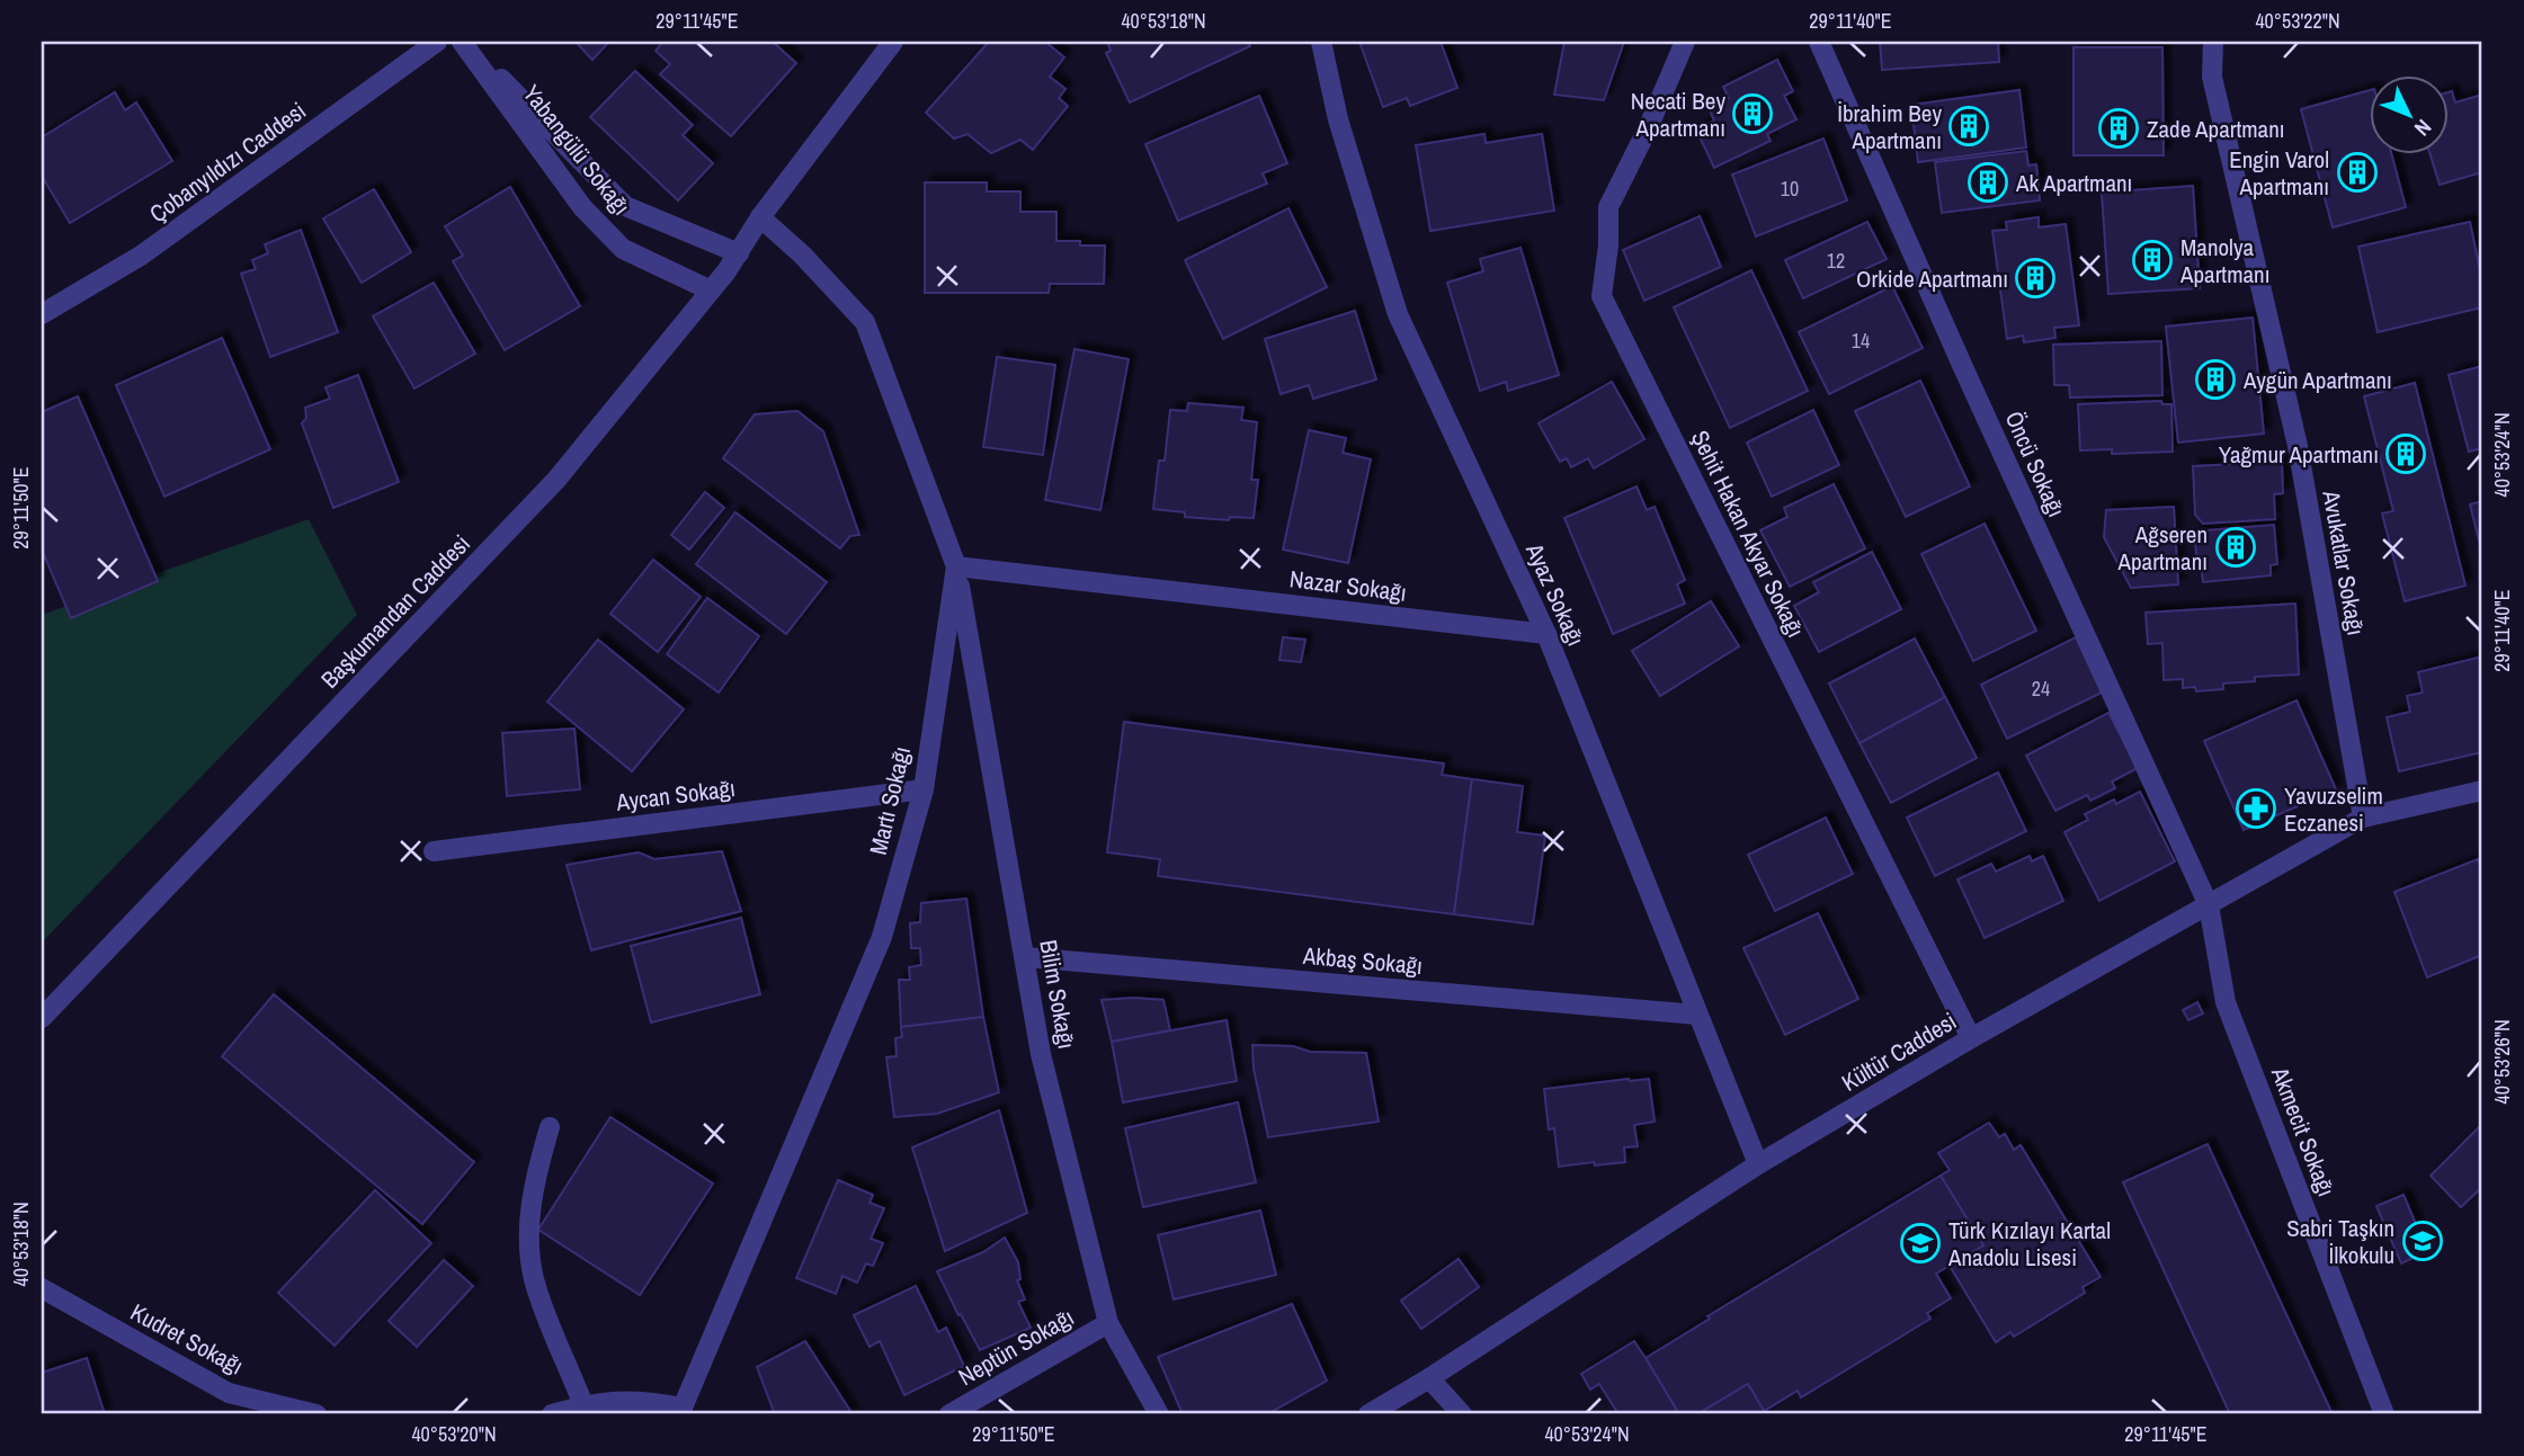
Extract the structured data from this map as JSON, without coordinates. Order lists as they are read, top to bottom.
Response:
{
  "streets": {
    "street": [
      "Yabangülü Sokağı",
      "Çobanyıldızı Caddesi",
      "Öncü Sokağı",
      "Şehit Hakan Akyar Sokağı",
      "Avukatlar Sokağı",
      "Nazar Sokağı",
      "Ayaz Sokağı",
      "Başkumandan Caddesi",
      "Aycan Sokağı",
      "Martı Sokağı",
      "Akbaş Sokağı",
      "Bilim Sokağı",
      "Kültür Caddesi",
      "Akmecit Sokağı",
      "Kudret Sokağı",
      "Neptün Sokağı"
    ]
  },
  "crossings": [
    ["Yabangülü Sokağı", "Başkumandan Caddesi"],
    ["Öncü Sokağı", "Kültür Caddesi"],
    ["Öncü Sokağı", "Akmecit Sokağı"],
    ["Şehit Hakan Akyar Sokağı", "Kültür Caddesi"],
    ["Avukatlar Sokağı", "Kültür Caddesi"],
    ["Nazar Sokağı", "Ayaz Sokağı"],
    ["Nazar Sokağı", "Martı Sokağı"],
    ["Nazar Sokağı", "Bilim Sokağı"],
    ["Ayaz Sokağı", "Akbaş Sokağı"],
    ["Ayaz Sokağı", "Kültür Caddesi"],
    ["Başkumandan Caddesi", "Martı Sokağı"],
    ["Aycan Sokağı", "Martı Sokağı"],
    ["Martı Sokağı", "Bilim Sokağı"],
    ["Akbaş Sokağı", "Bilim Sokağı"],
    ["Bilim Sokağı", "Neptün Sokağı"],
    ["Kültür Caddesi", "Akmecit Sokağı"]
  ],
  "places": {
    "building": [
      "Necati Bey Apartmanı",
      "İbrahim Bey Apartmanı",
      "Zade Apartmanı",
      "Engin Varol Apartmanı",
      "Ak Apartmanı",
      "Manolya Apartmanı",
      "Orkide Apartmanı",
      "Aygün Apartmanı",
      "Yağmur Apartmanı",
      "Ağseren Apartmanı"
    ],
    "pharmacy": ["Yavuzselim Eczanesi"],
    "school or university": ["Sabri Taşkın İlkokulu", "Türk Kızılayı Kartal Anadolu Lisesi"]
  },
  "house_numbers": [
    "10",
    "12",
    "14",
    "24"
  ],
  "north": "bottom right",
  "coordinates": [
    "29°11'45\"E",
    "40°53'18\"N",
    "29°11'40\"E",
    "40°53'22\"N",
    "40°53'24\"N",
    "29°11'50\"E",
    "40°53'26\"N",
    "40°53'20\"N"
  ]
}
